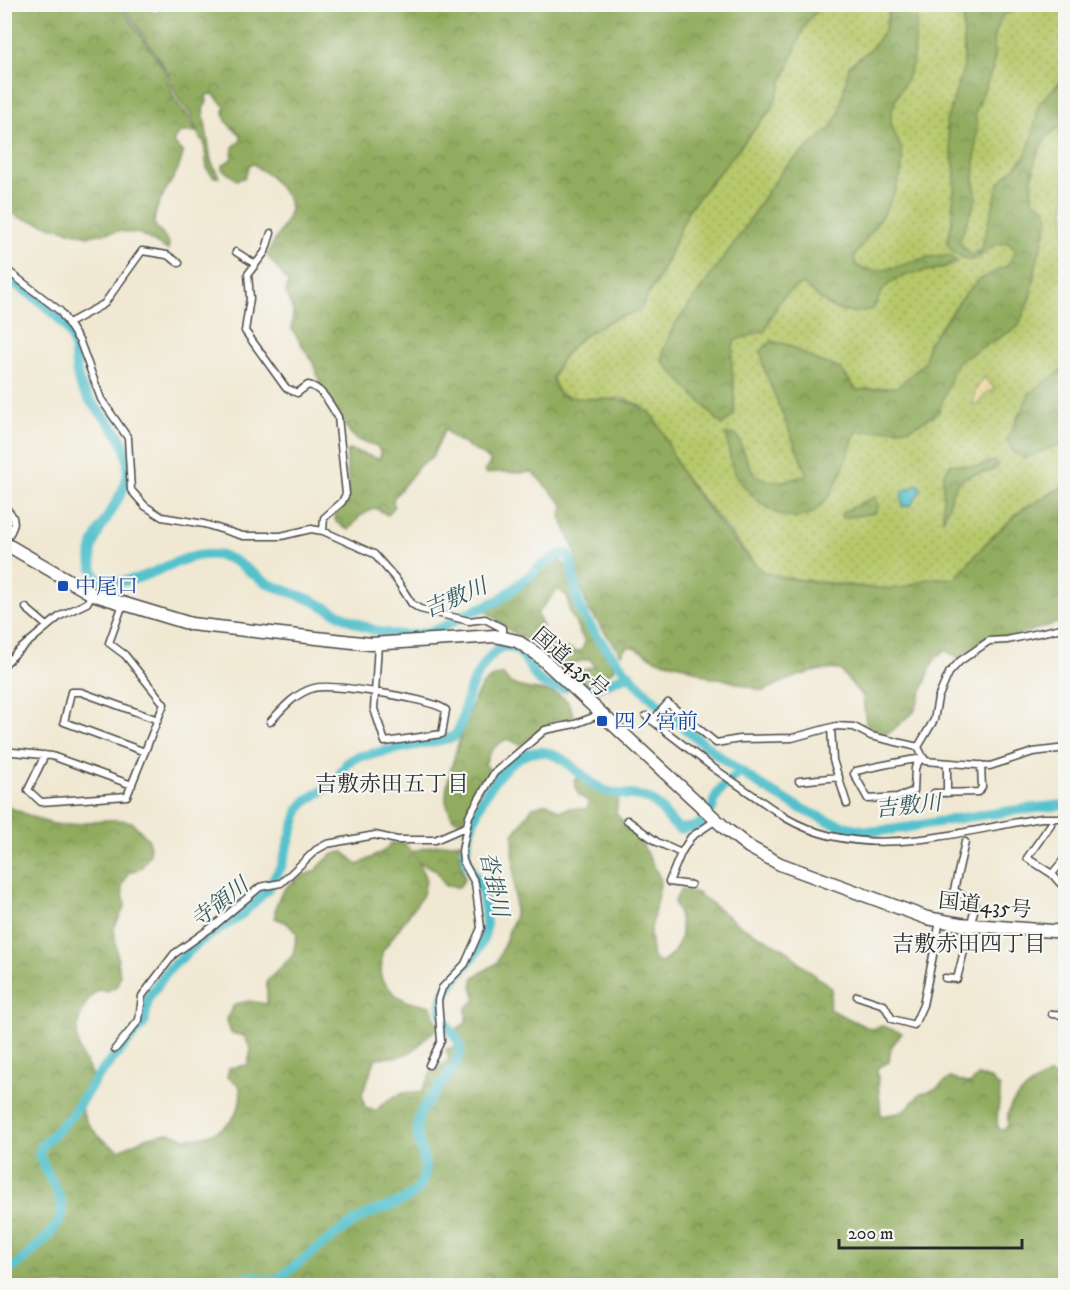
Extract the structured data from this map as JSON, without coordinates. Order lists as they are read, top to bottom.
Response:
{
  "streets": {
    "highway": ["国道435号"]
  },
  "districts": ["吉敷赤田五丁目", "吉敷赤田四丁目"],
  "water": ["吉敷川", "沓掛川", "寺領川"],
  "places": {
    "transit": ["中尾口", "四ノ宮前"]
  },
  "scale_bar": "200 m"
}
